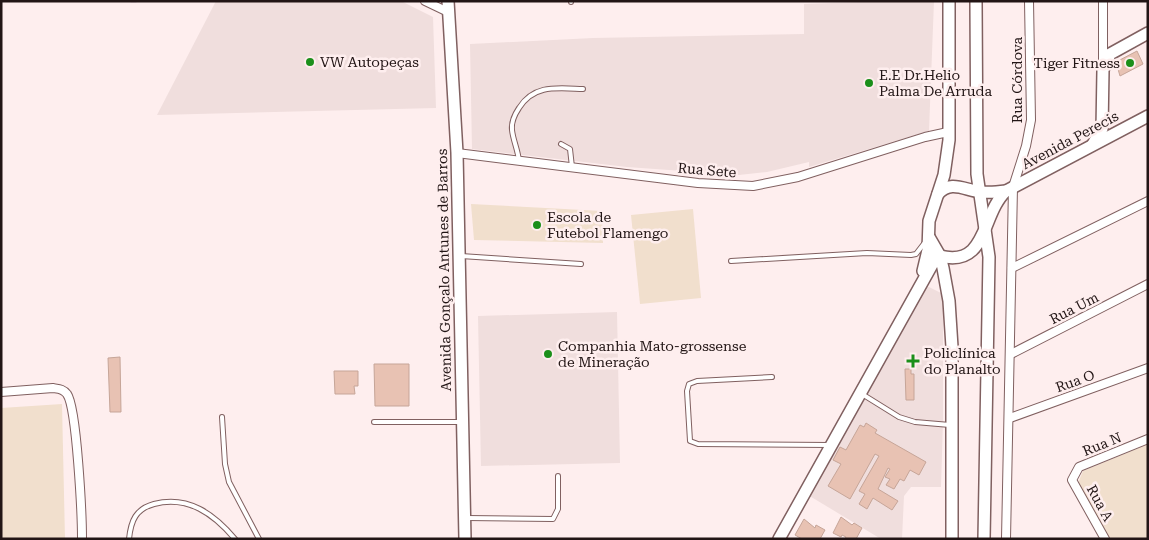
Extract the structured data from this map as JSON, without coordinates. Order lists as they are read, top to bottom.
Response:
{
  "streets": {
    "main road": ["Avenida Perecis", "Avenida Gonçalo Antunes de Barros"],
    "street": [
      "Rua Córdova",
      "Rua Sete",
      "Rua Um",
      "Rua O",
      "Rua N",
      "Rua A"
    ]
  },
  "crossings": [
    ["Rua Córdova", "Avenida Perecis"],
    ["Rua Córdova", "Rua Um"],
    ["Rua Córdova", "Rua O"],
    ["Rua Sete", "Avenida Gonçalo Antunes de Barros"],
    ["Rua N", "Rua A"]
  ],
  "places": {
    "other": [
      "VW Autopeças",
      "Tiger Fitness",
      "E.E Dr.Helio Palma De Arruda",
      "Escola de Futebol Flamengo",
      "Companhia Mato-grossense de Mineração"
    ],
    "health": ["Policlínica do Planalto"]
  }
}
